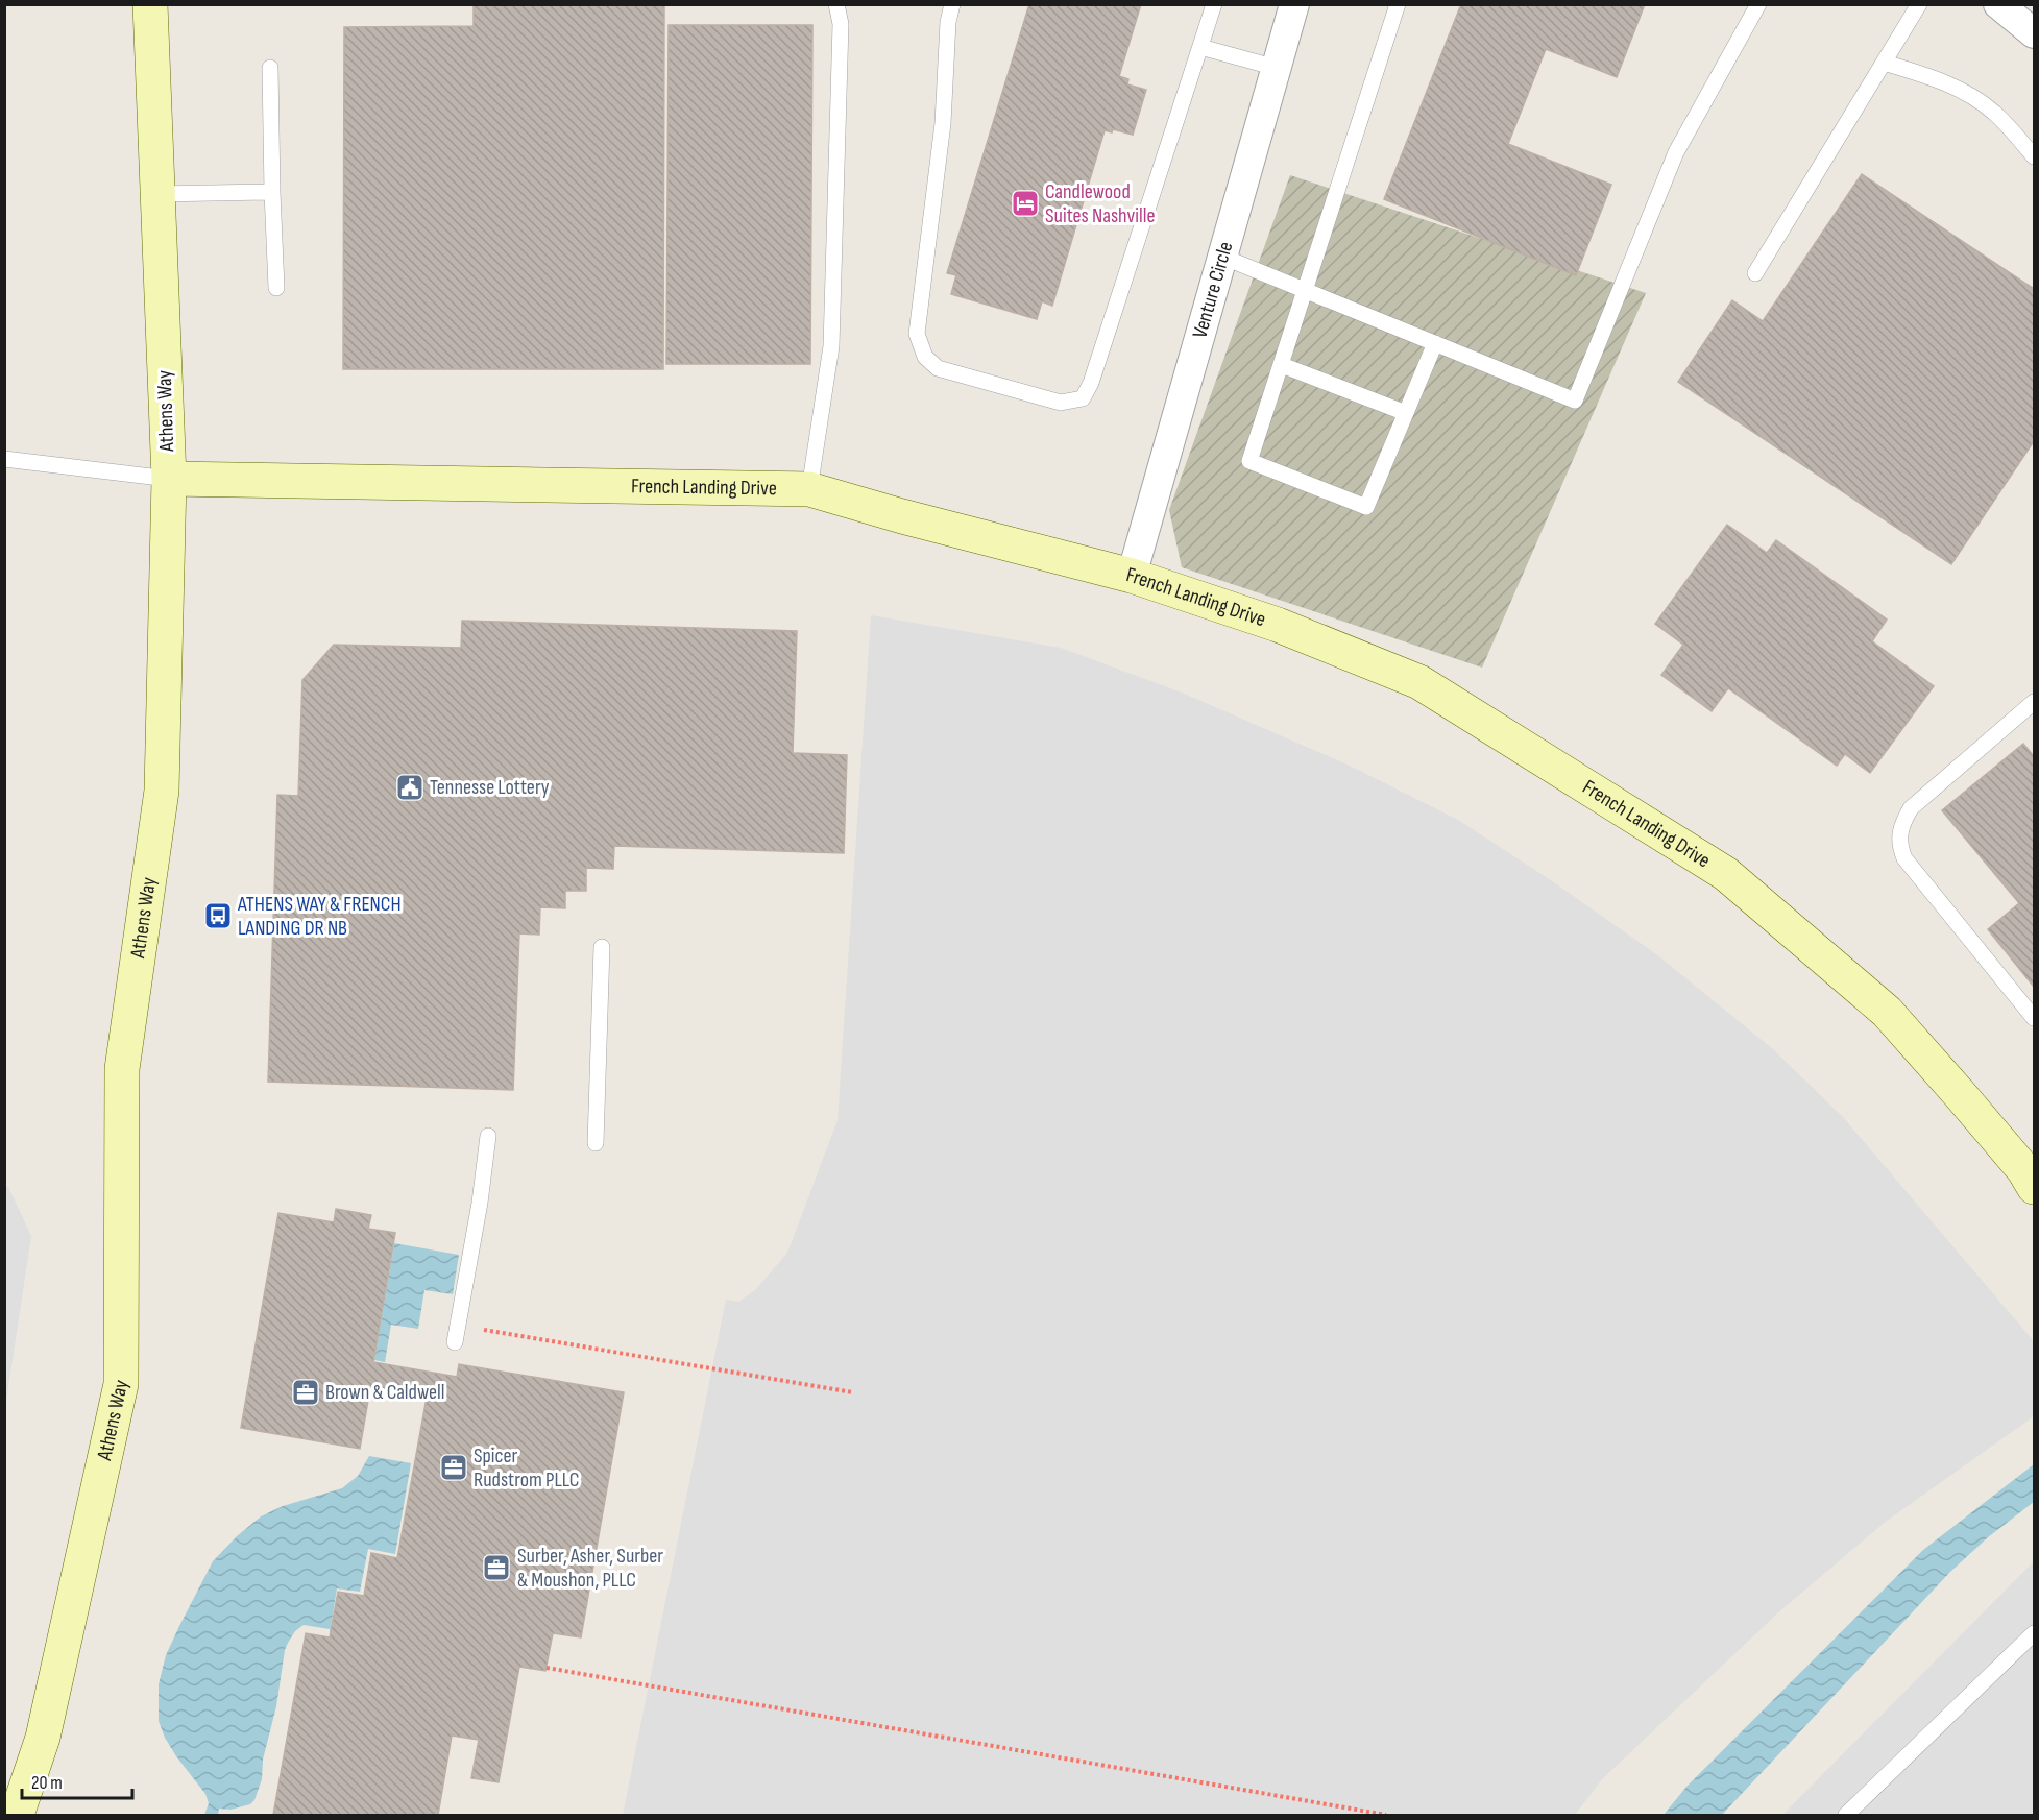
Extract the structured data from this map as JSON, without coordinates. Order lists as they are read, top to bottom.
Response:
{
  "streets": {
    "street": ["Venture Circle", "Athens Way", "French Landing Drive"]
  },
  "crossings": [
    ["Venture Circle", "French Landing Drive"],
    ["Athens Way", "French Landing Drive"]
  ],
  "places": {
    "hotel": ["Candlewood Suites Nashville"],
    "public building": ["Tennesse Lottery"],
    "bus stop": ["ATHENS WAY & FRENCH LANDING DR NB"],
    "office": ["Brown & Caldwell", "Spicer Rudstrom PLLC", "Surber, Asher, Surber & Moushon, PLLC"]
  },
  "scale_bar": "20 m"
}
